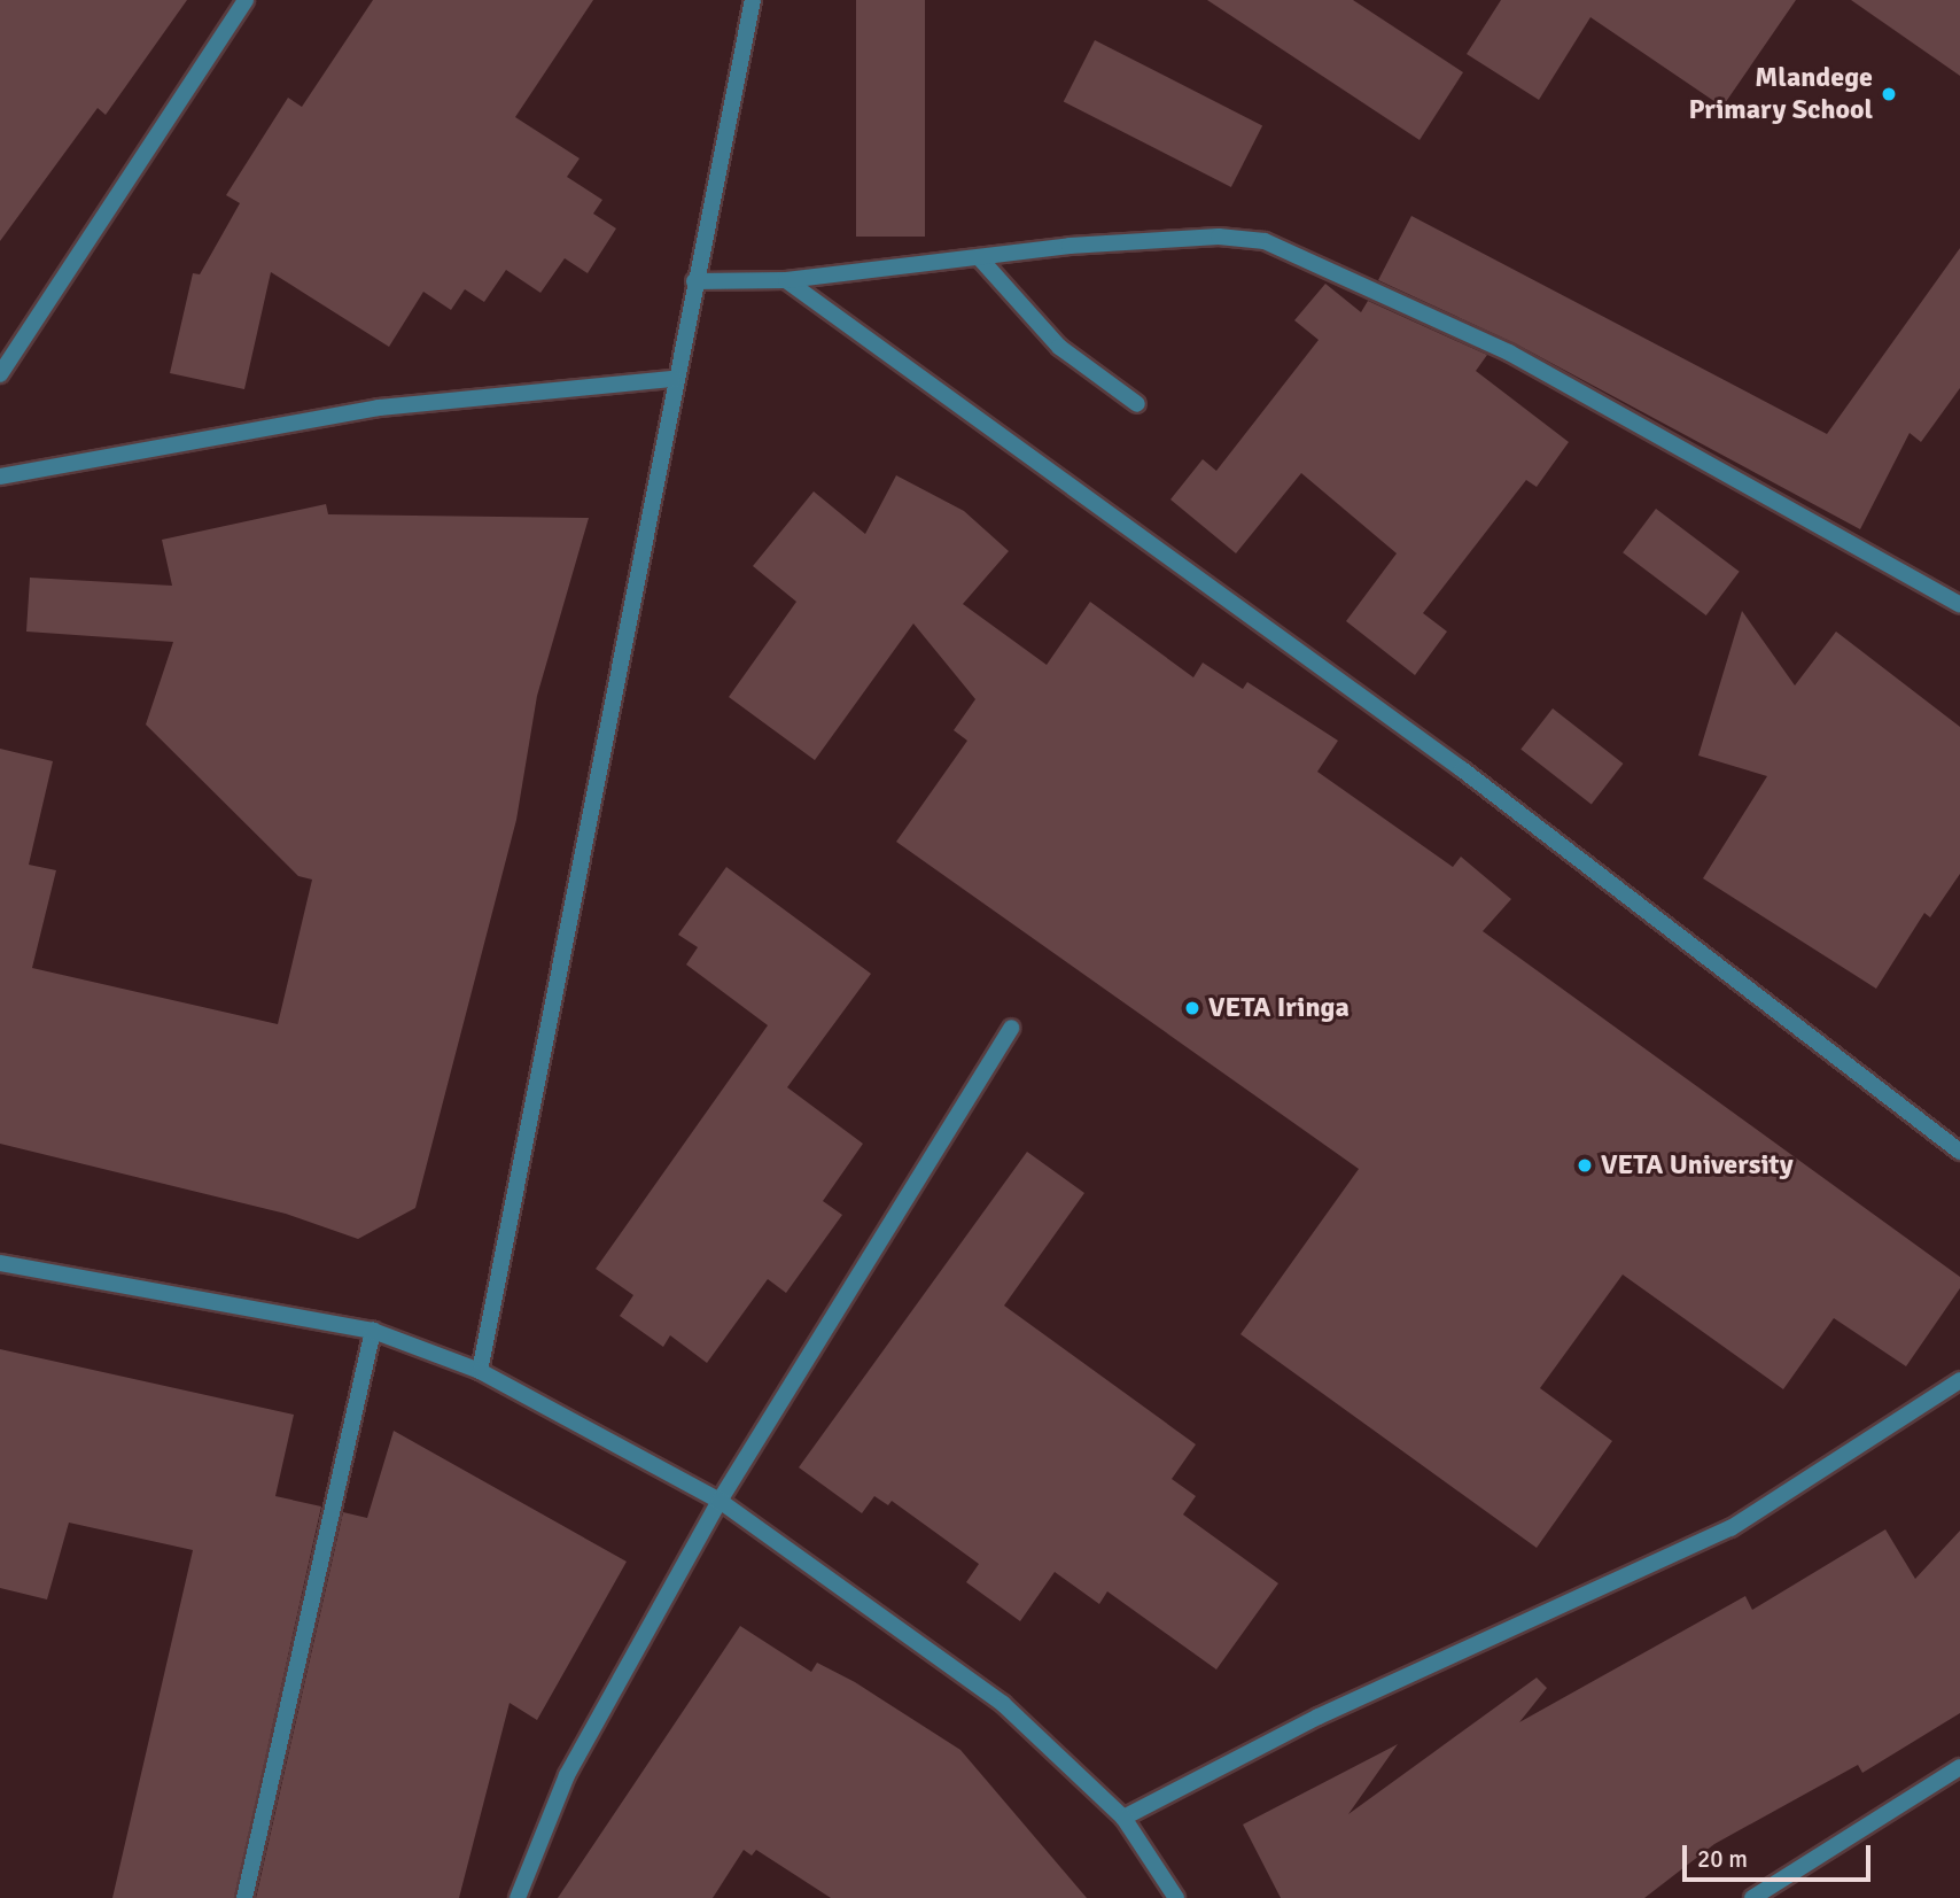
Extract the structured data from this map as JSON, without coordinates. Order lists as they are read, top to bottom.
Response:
{
  "places": ["Mlandege Primary School", "VETA Iringa", "VETA University"],
  "scale_bar": "20 m"
}
